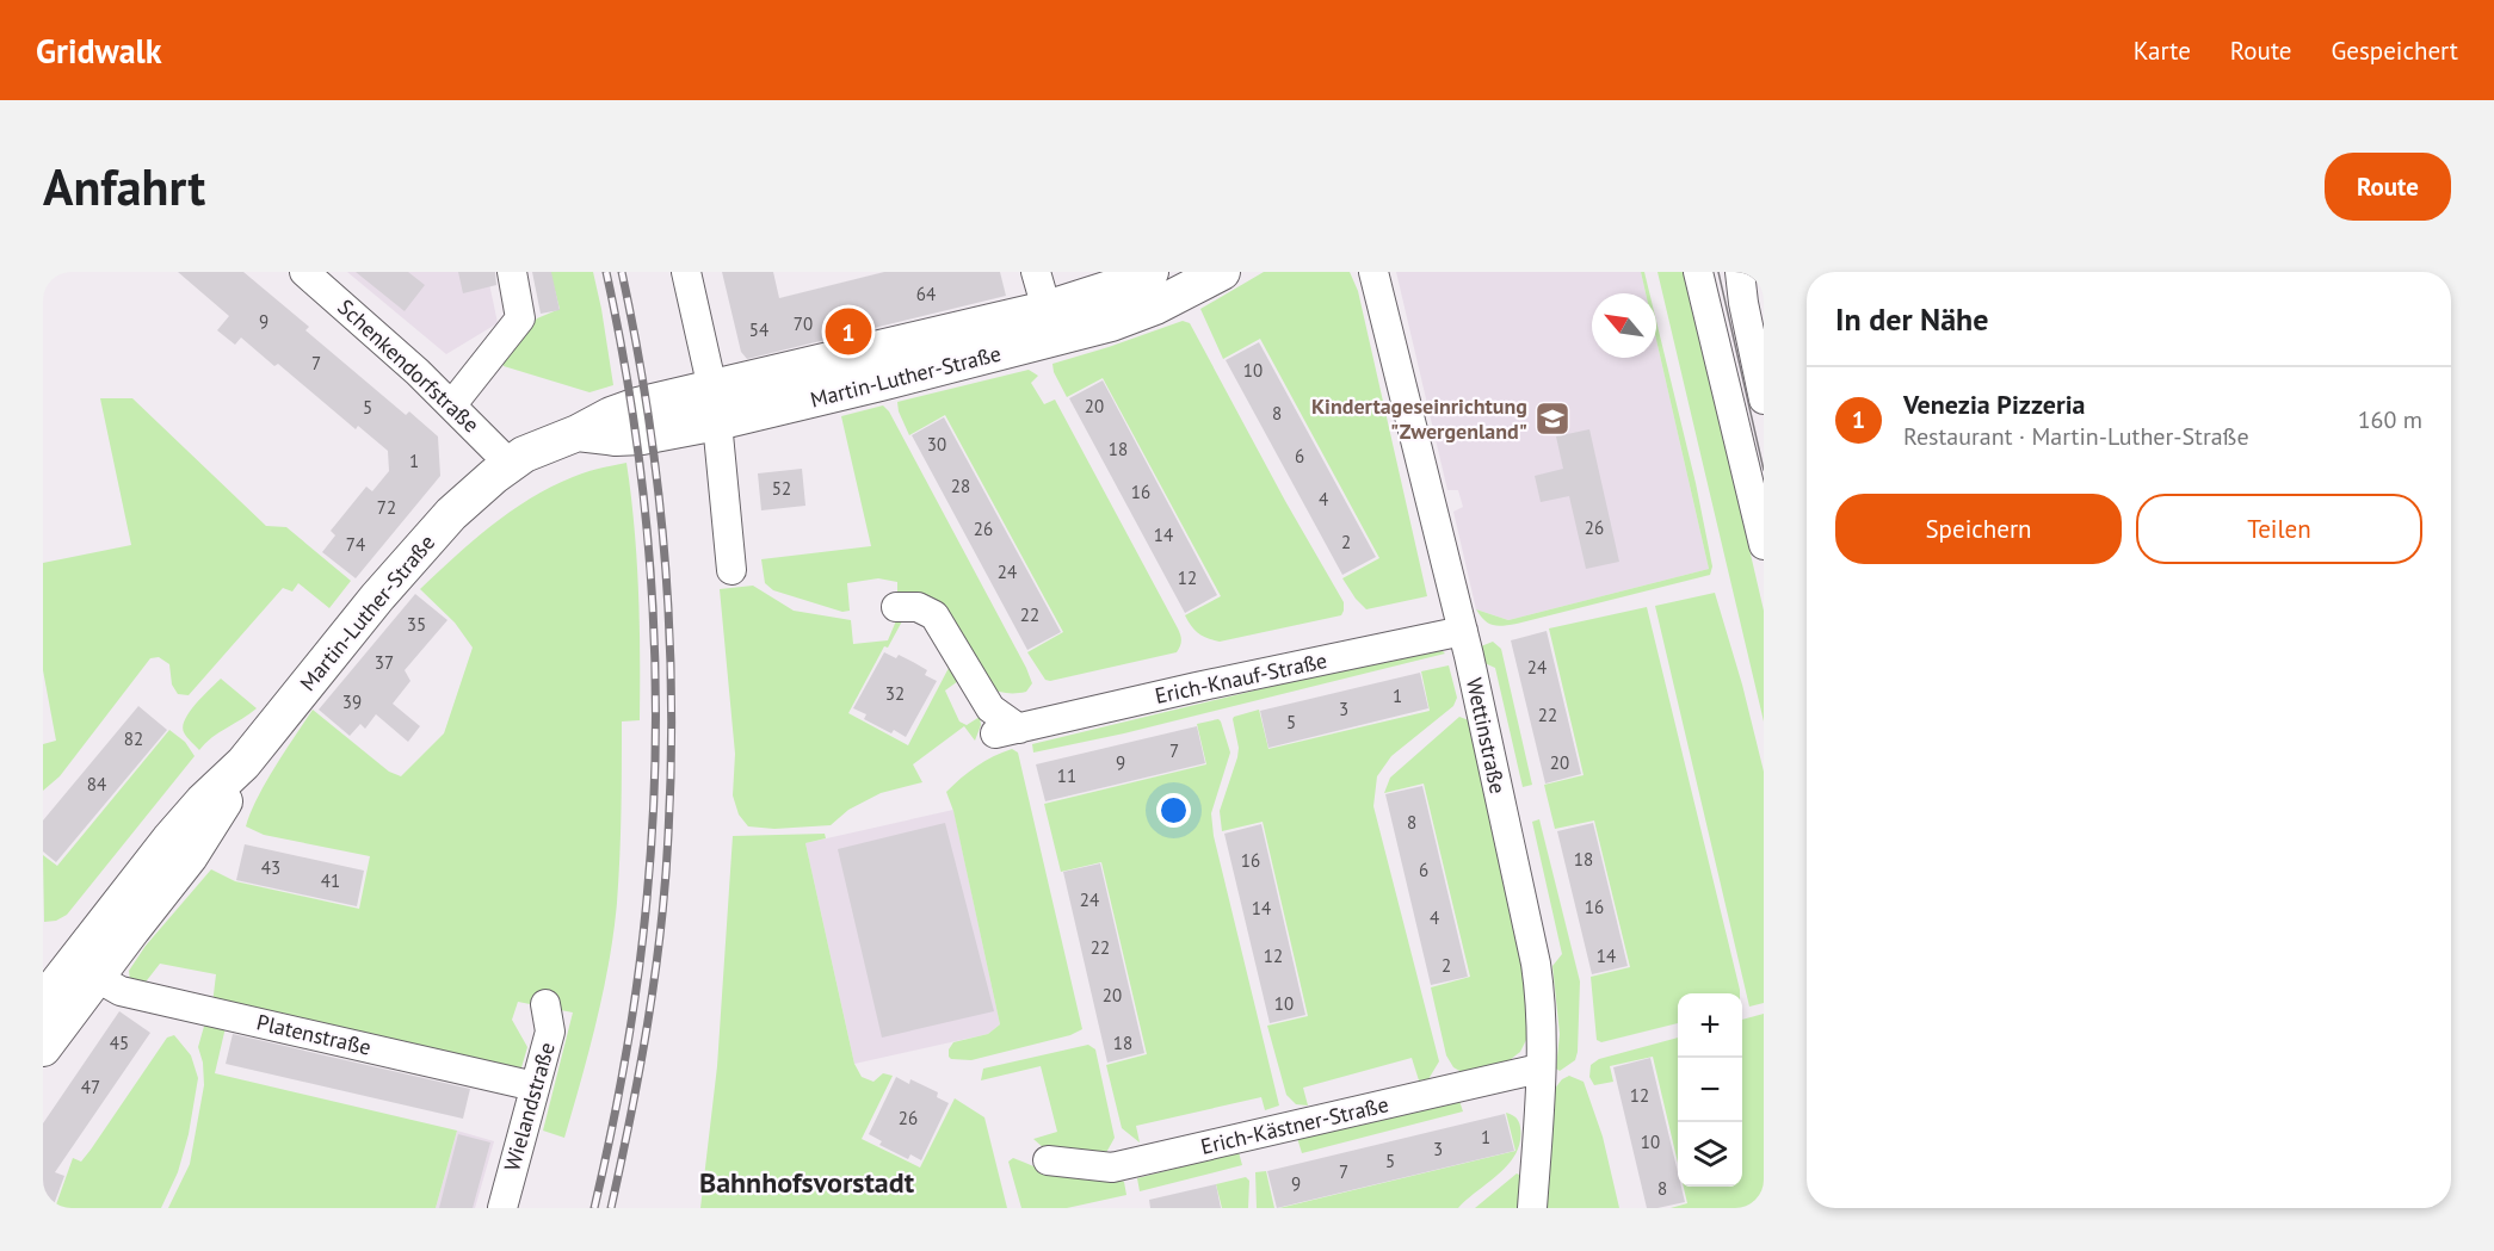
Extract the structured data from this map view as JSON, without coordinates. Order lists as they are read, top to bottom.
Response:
{
  "streets": {
    "main road": ["Martin-Luther-Straße"],
    "street": [
      "Schenkendorfstraße",
      "Erich-Knauf-Straße",
      "Wettinstraße",
      "Platenstraße",
      "Wielandstraße",
      "Erich-Kästner-Straße"
    ]
  },
  "crossings": [
    ["Schenkendorfstraße", "Martin-Luther-Straße"],
    ["Martin-Luther-Straße", "Platenstraße"],
    ["Erich-Knauf-Straße", "Wettinstraße"],
    ["Wettinstraße", "Erich-Kästner-Straße"],
    ["Platenstraße", "Wielandstraße"]
  ],
  "districts": ["Bahnhofsvorstadt"],
  "places": {
    "school or university": ["Kindertageseinrichtung \"Zwergenland\""]
  },
  "house_numbers": [
    "64",
    "9",
    "70",
    "54",
    "7",
    "10",
    "20",
    "5",
    "8",
    "30",
    "18",
    "6",
    "1",
    "28",
    "52",
    "16",
    "4",
    "72",
    "26",
    "26",
    "14",
    "2",
    "74",
    "24",
    "12",
    "22",
    "35",
    "37",
    "24",
    "32",
    "1",
    "39",
    "3",
    "22",
    "5",
    "82",
    "7",
    "9",
    "20",
    "11",
    "84",
    "8",
    "18",
    "16",
    "43",
    "6",
    "41",
    "24",
    "16",
    "14",
    "4",
    "22",
    "12",
    "14",
    "2",
    "20",
    "10",
    "45",
    "18",
    "47",
    "12",
    "26",
    "1",
    "10",
    "3",
    "5",
    "7",
    "9",
    "8"
  ],
  "north": "top left",
  "page": {
    "header": "Gridwalk",
    "nav": ["Karte", "Route", "Gespeichert"],
    "buttons": [
      "Route",
      ["Speichern", "Teilen"]
    ],
    "title": "Anfahrt",
    "heading": "In der Nähe",
    "pins": "1",
    "list": [
      {
        "mark": "1",
        "name": "Venezia Pizzeria",
        "note": "Restaurant · Martin-Luther-Straße",
        "value": "160 m"
      }
    ],
    "map_buttons": ["+", "−"]
  }
}
